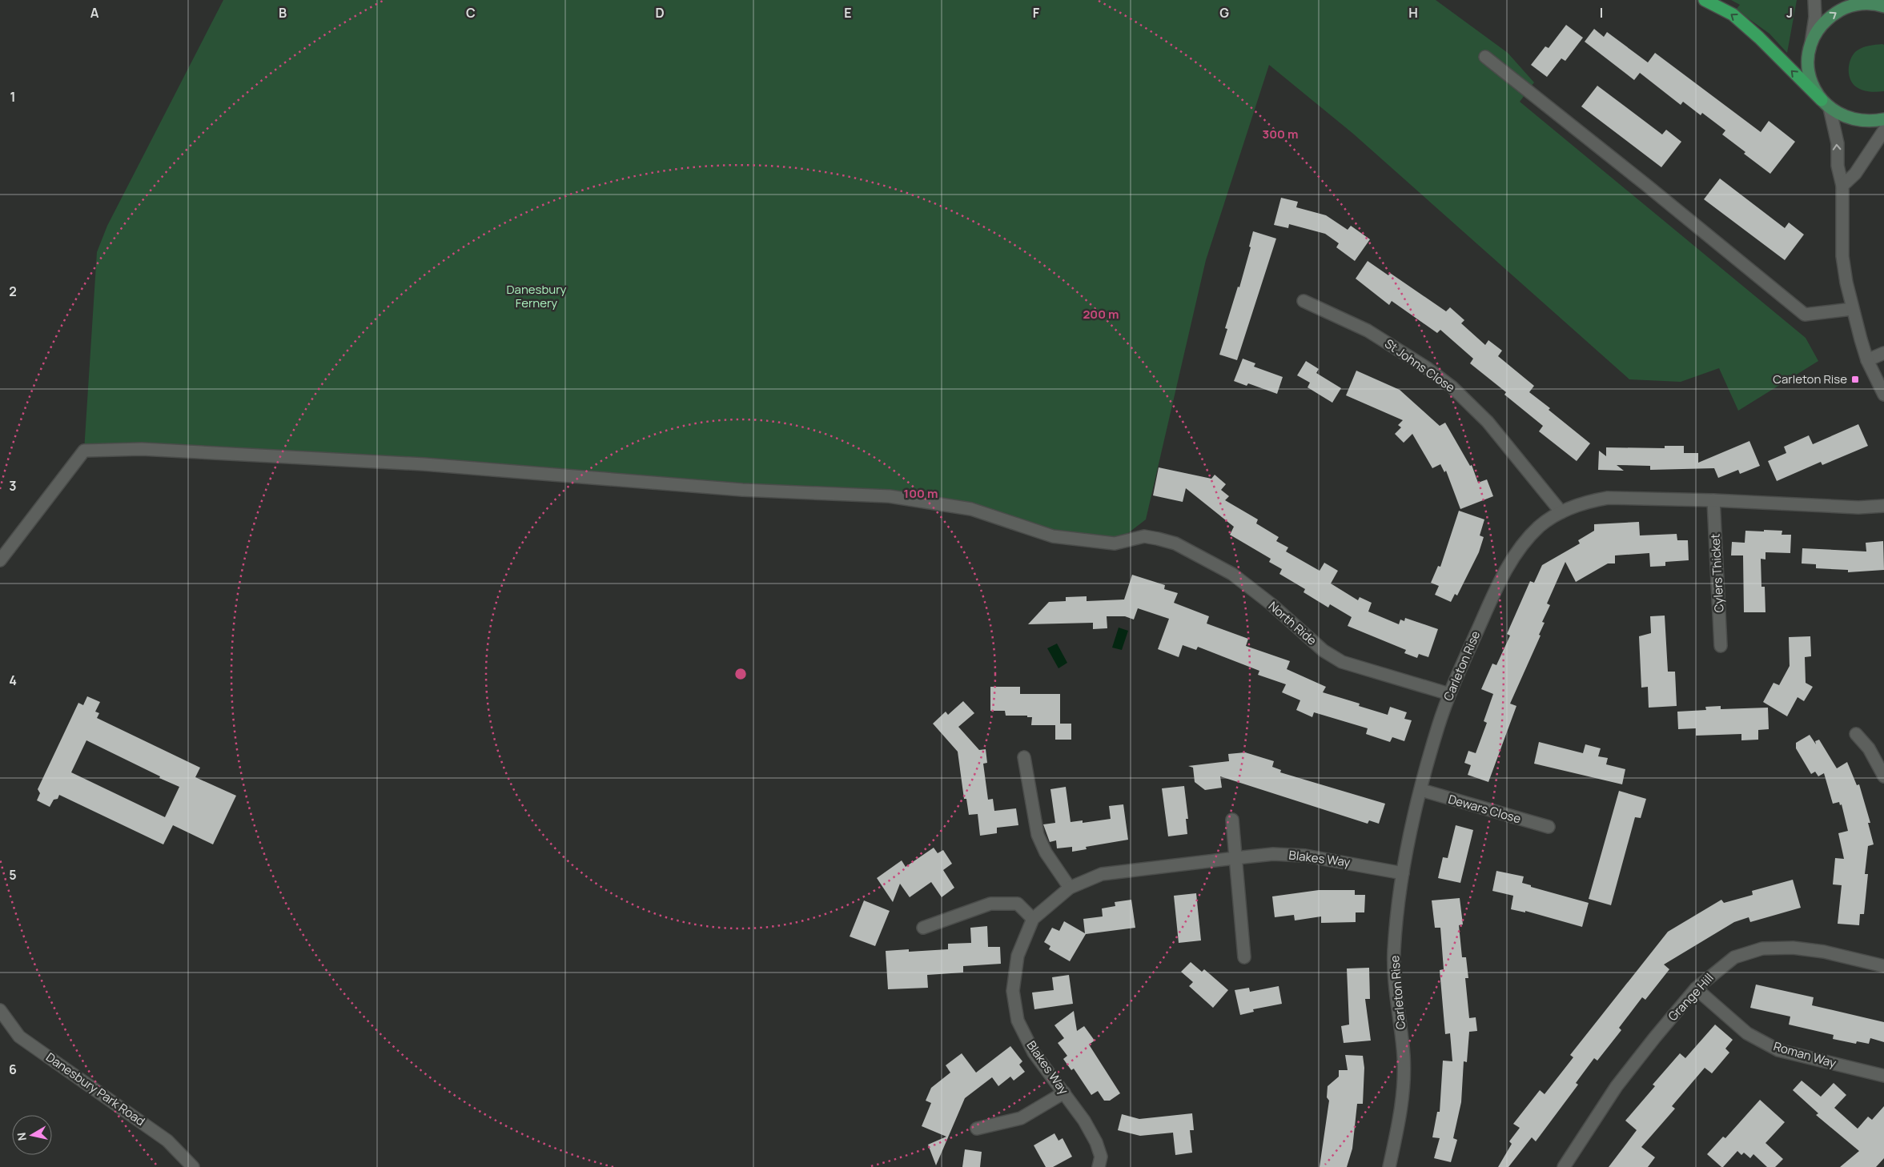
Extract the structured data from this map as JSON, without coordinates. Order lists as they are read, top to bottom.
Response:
{
  "streets": {
    "street": [
      "St Johns Close",
      "Cylers Thicket",
      "North Ride",
      "Carleton Rise",
      "Dewars Close",
      "Blakes Way",
      "Grange Hill",
      "Roman Way",
      "Danesbury Park Road"
    ]
  },
  "crossings": [
    ["St Johns Close", "Carleton Rise"],
    ["Cylers Thicket", "Carleton Rise"],
    ["North Ride", "Carleton Rise"],
    ["Carleton Rise", "Dewars Close"],
    ["Carleton Rise", "Blakes Way"],
    ["Grange Hill", "Roman Way"]
  ],
  "parks": ["Danesbury Fernery"],
  "places": {
    "transit": ["Carleton Rise"]
  },
  "north": "left",
  "grid": {
    "columns": [
      "A",
      "B",
      "C",
      "D",
      "E",
      "F",
      "G",
      "H",
      "I",
      "J"
    ],
    "rows": [
      "1",
      "2",
      "3",
      "4",
      "5",
      "6"
    ]
  },
  "rings": ["300 m", "200 m", "100 m"]
}
